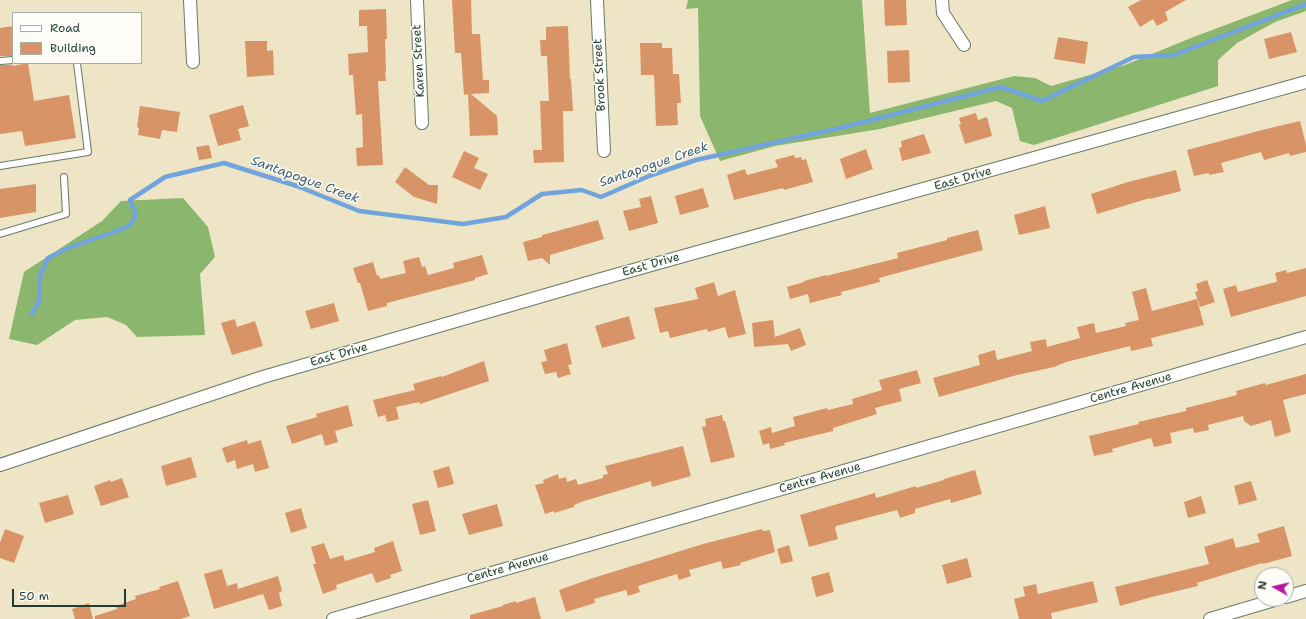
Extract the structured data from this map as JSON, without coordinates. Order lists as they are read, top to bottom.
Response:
{
  "streets": {
    "street": [
      "Karen Street",
      "Brook Street",
      "East Drive",
      "Centre Avenue"
    ]
  },
  "water": ["Santapogue Creek"],
  "legend": ["Road", "Building"],
  "scale_bar": "50 m",
  "north": "left"
}
